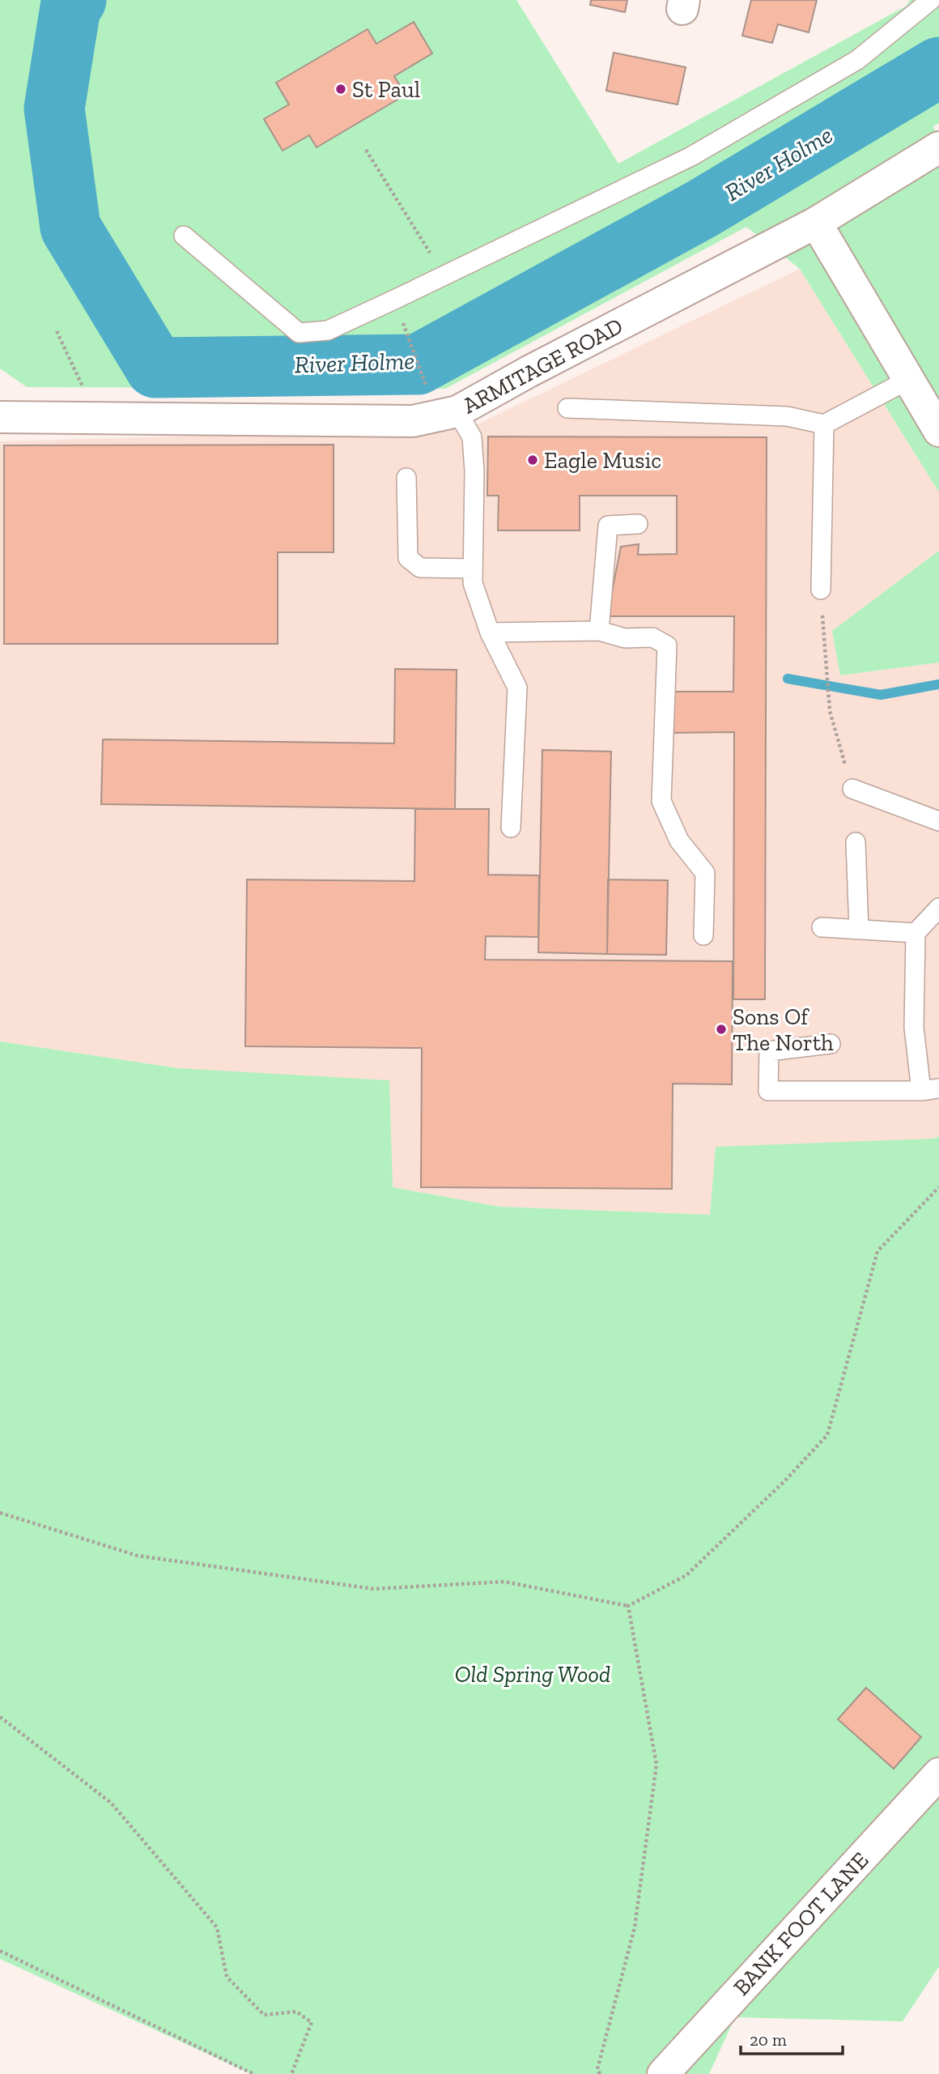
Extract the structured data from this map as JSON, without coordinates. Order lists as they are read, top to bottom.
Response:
{
  "streets": {
    "main road": ["ARMITAGE ROAD", "BANK FOOT LANE"]
  },
  "water": ["River Holme"],
  "parks": ["Old Spring Wood"],
  "places": ["St Paul", "Eagle Music", "Sons Of The North"],
  "scale_bar": "20 m"
}
